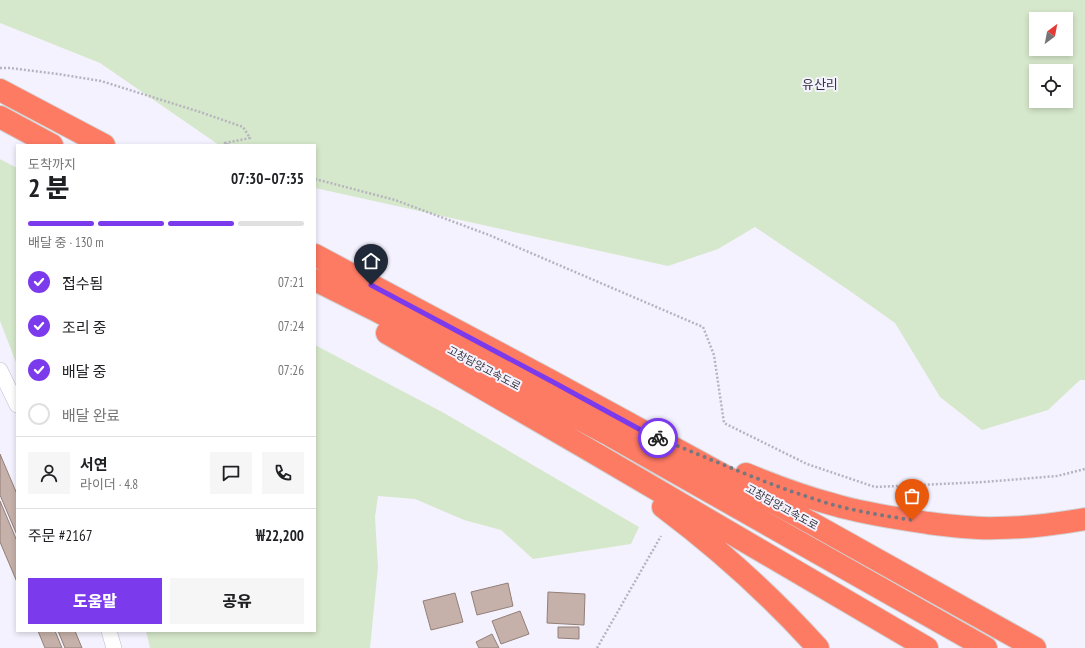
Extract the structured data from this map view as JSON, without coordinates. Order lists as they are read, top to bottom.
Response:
{
  "streets": {
    "highway": ["고창담양고속도로"]
  },
  "districts": ["유산리"],
  "north": "top right",
  "page": {
    "heading": ["2 분", "도착까지", "07:30–07:35"],
    "panel": [
      "서연",
      "라이더 · 4.8",
      "주문 #2167",
      "₩22,200"
    ],
    "bar": "배달 중 · 130 m",
    "list": [
      ["접수됨", "07:21"],
      ["조리 중", "07:24"],
      ["배달 중", "07:26"],
      "배달 완료"
    ],
    "buttons": ["도움말", "공유"]
  }
}
